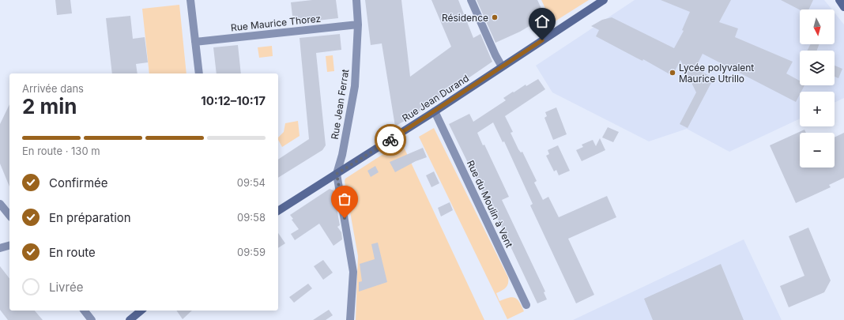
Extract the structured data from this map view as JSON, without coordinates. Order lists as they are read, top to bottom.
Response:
{
  "streets": {
    "street": [
      "Rue Maurice Thorez",
      "Rue Jean Durand",
      "Rue Jean Ferrat",
      "Rue du Moulin à Vent"
    ]
  },
  "crossings": [
    ["Rue Maurice Thorez", "Rue Jean Ferrat"],
    ["Rue Jean Durand", "Rue Jean Ferrat"],
    ["Rue Jean Durand", "Rue du Moulin à Vent"]
  ],
  "places": ["Résidence", "Lycée polyvalent Maurice Utrillo"],
  "north": "bottom",
  "page": {
    "map_buttons": ["+", "−"],
    "heading": ["2 min", "Arrivée dans", "10:12–10:17"],
    "bar": "En route · 130 m",
    "list": [
      ["Confirmée", "09:54"],
      ["En préparation", "09:58"],
      ["En route", "09:59"],
      "Livrée"
    ]
  }
}
